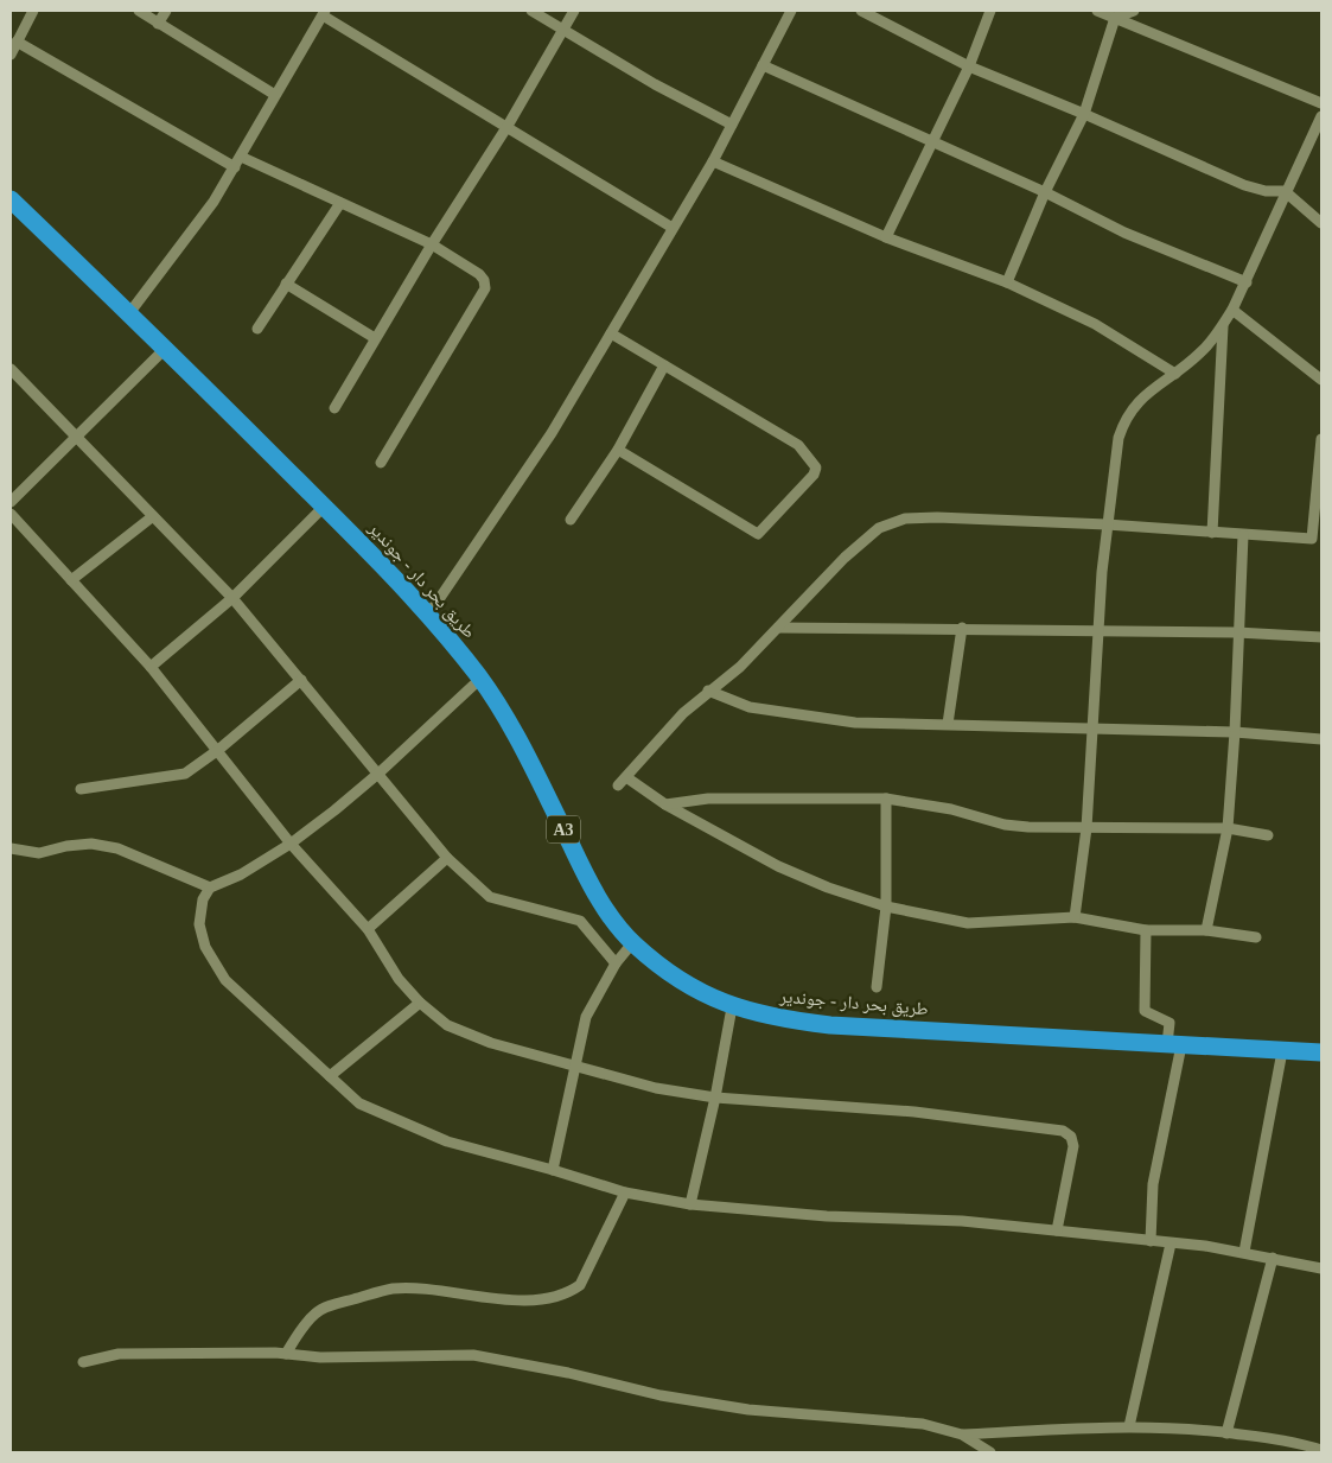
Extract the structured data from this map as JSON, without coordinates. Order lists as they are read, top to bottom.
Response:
{
  "streets": {
    "highway": ["طريق بحر دار - جوندير", "A3"]
  }
}
